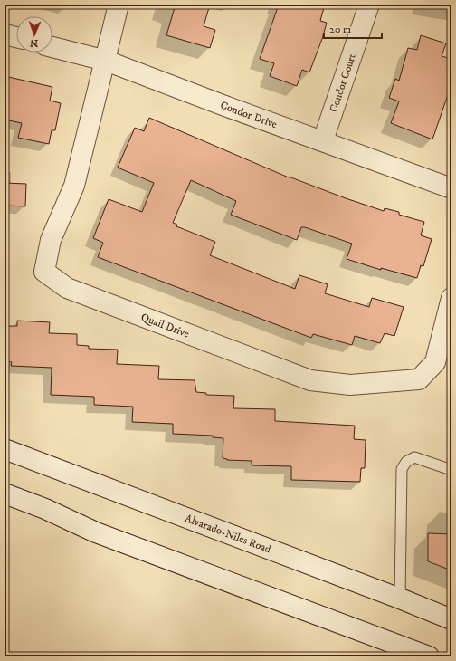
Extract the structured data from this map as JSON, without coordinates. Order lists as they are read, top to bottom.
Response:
{
  "streets": {
    "street": [
      "Condor Court",
      "Condor Drive",
      "Quail Drive",
      "Alvarado-Niles Road"
    ]
  },
  "crossings": [
    ["Condor Court", "Condor Drive"],
    ["Condor Drive", "Quail Drive"]
  ],
  "scale_bar": "20 m",
  "north": "bottom"
}
